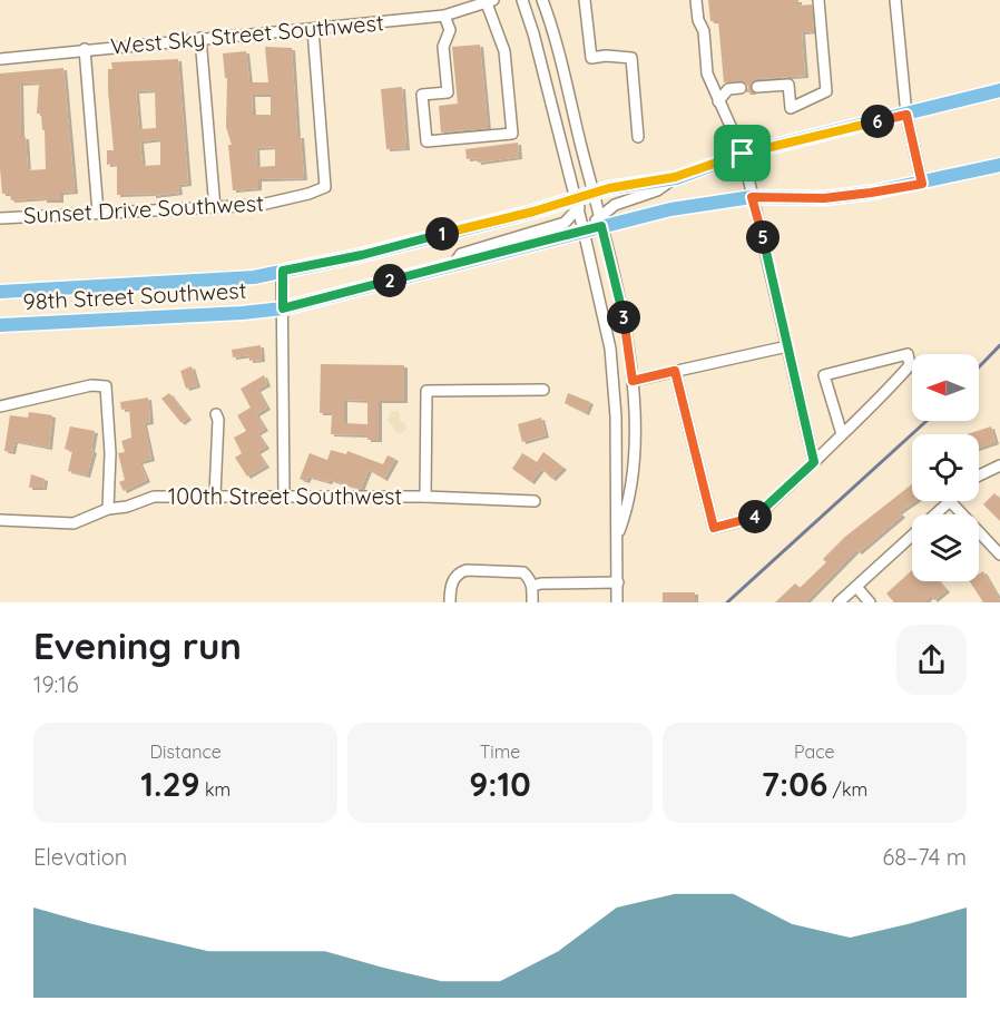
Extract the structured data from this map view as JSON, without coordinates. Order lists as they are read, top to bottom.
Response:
{
  "streets": {
    "main road": ["98th Street Southwest"],
    "street": ["West Sky Street Southwest", "Sunset Drive Southwest", "100th Street Southwest"]
  },
  "crossings": [
    ["West Sky Street Southwest", "Sunset Drive Southwest"]
  ],
  "north": "left",
  "page": {
    "pins": [
      "6",
      "1",
      "5",
      "2",
      "3",
      "4"
    ],
    "heading": ["Evening run", "19:16"],
    "stats": [
      ["Distance", "1.29 km"],
      ["Time", "9:10"],
      ["Pace", "7:06 /km"]
    ],
    "chart": ["Elevation", "68–74 m"]
  }
}
